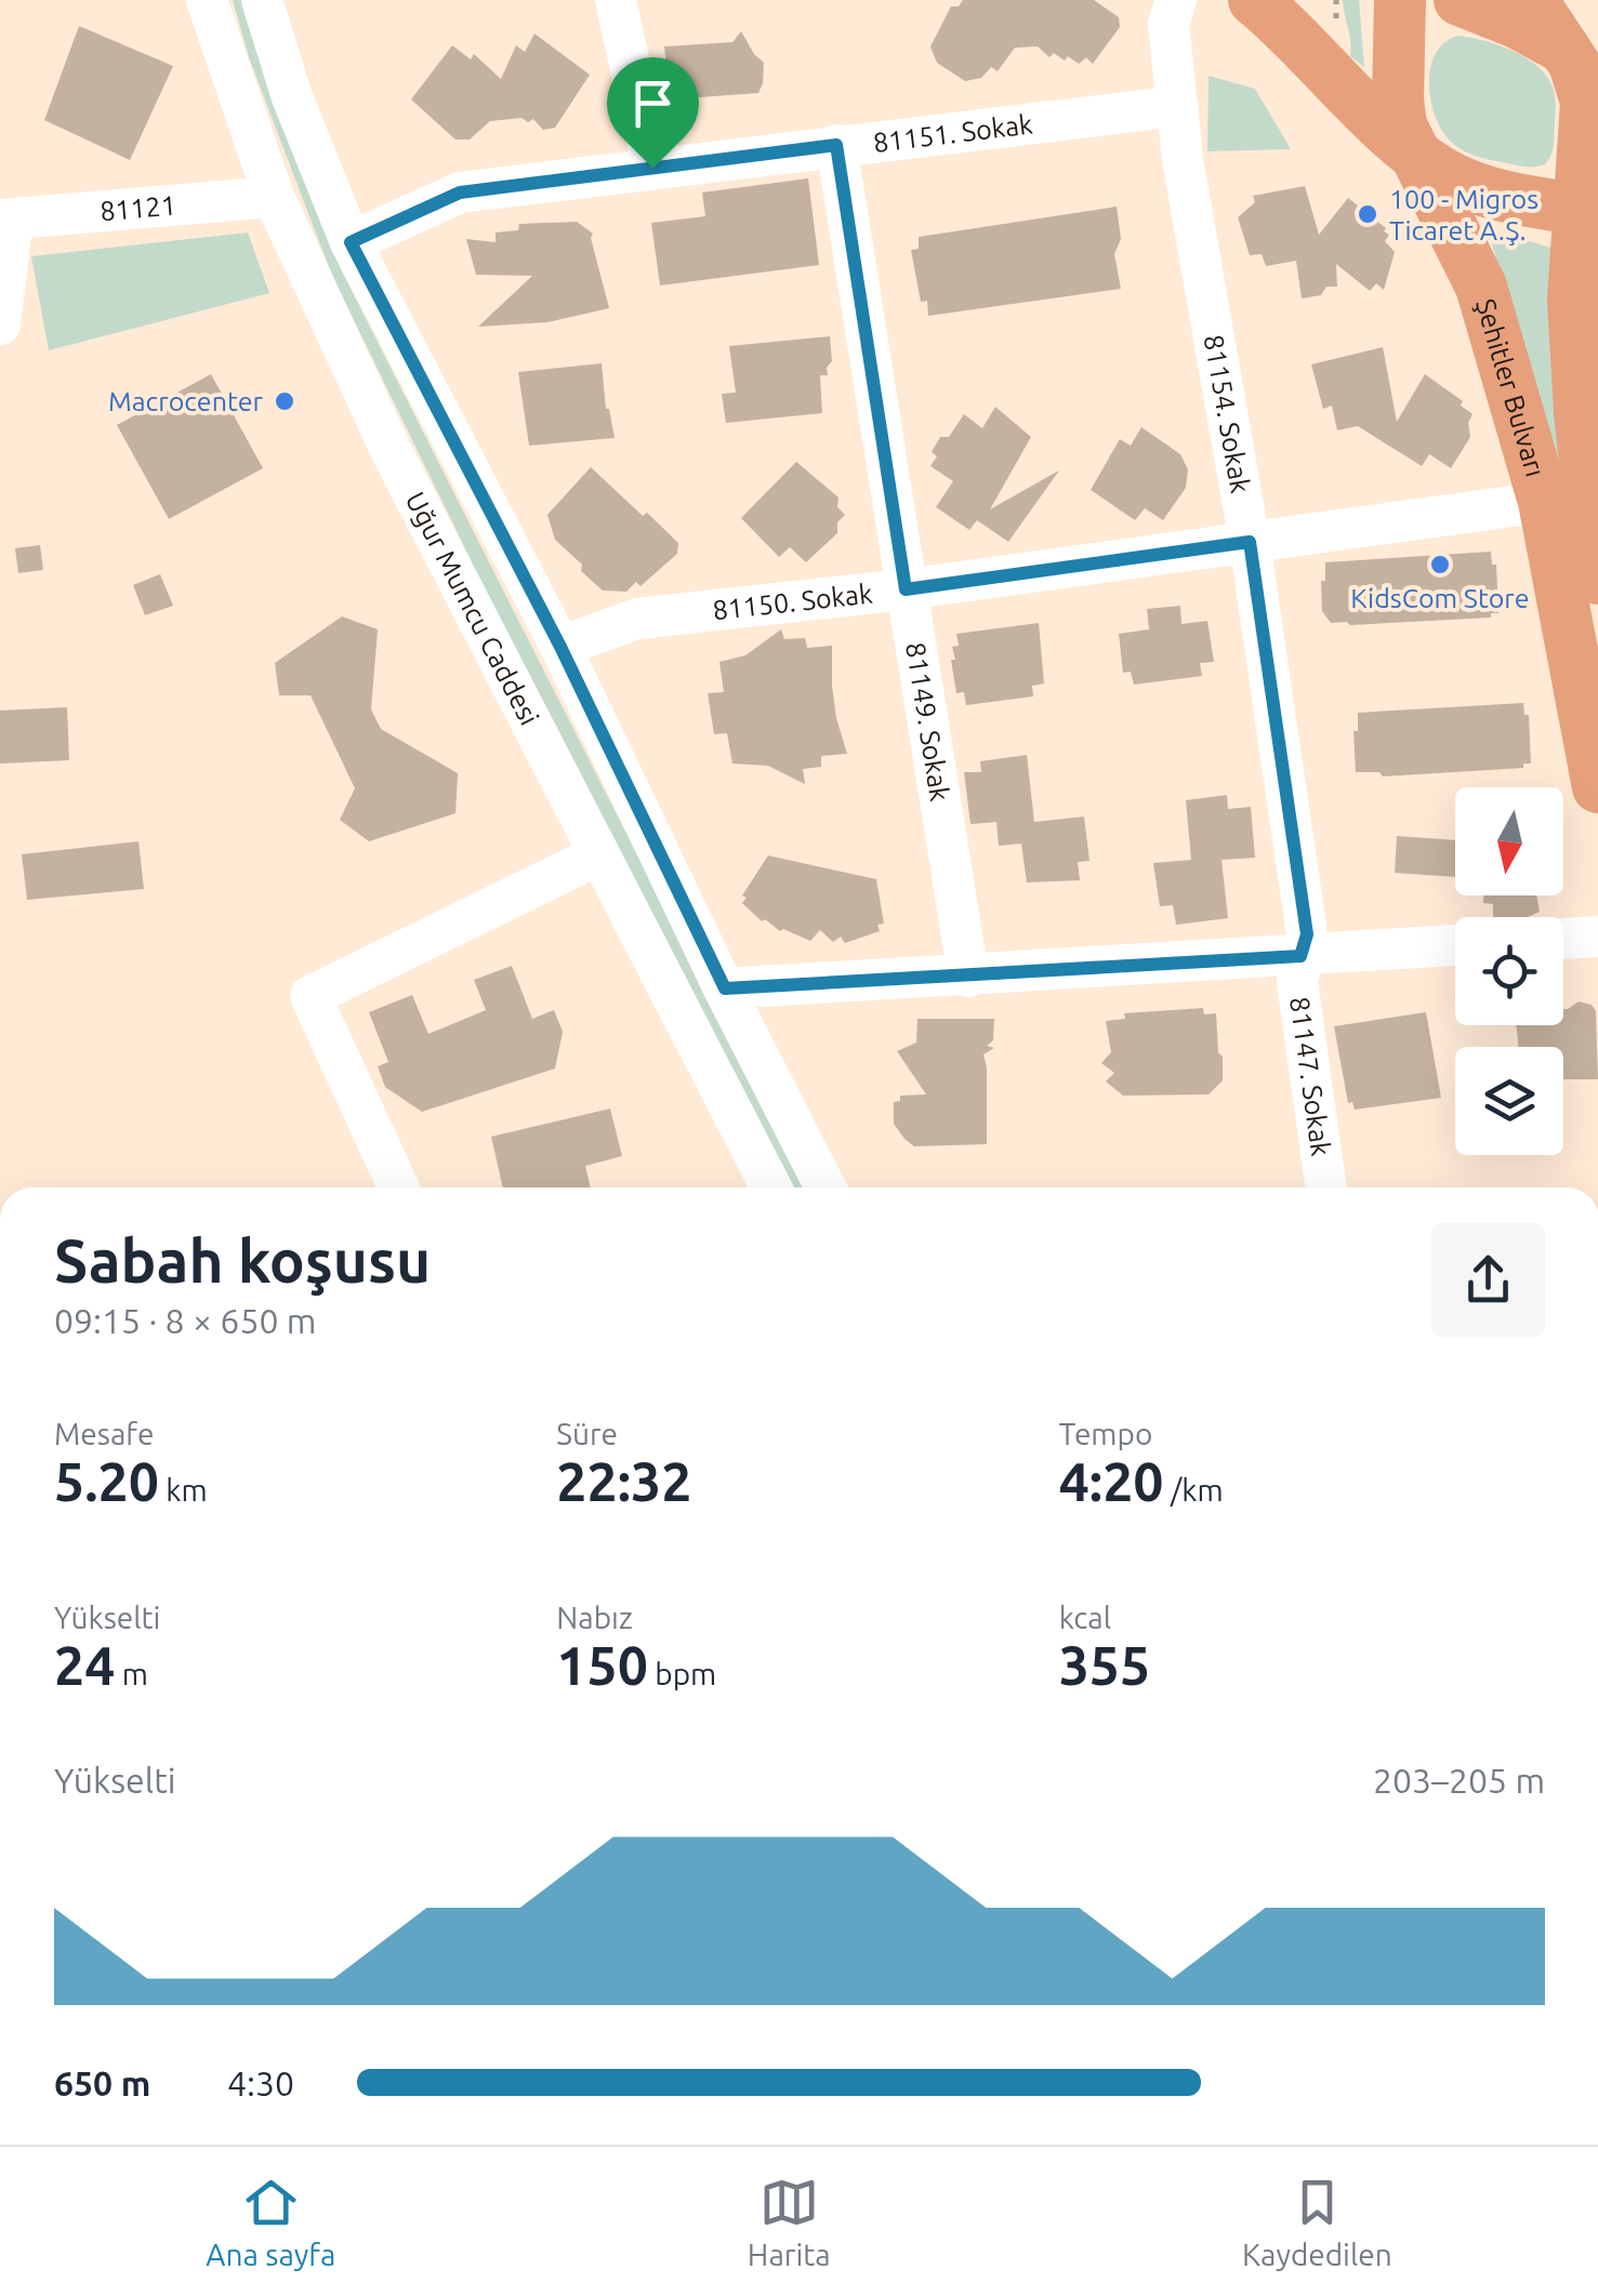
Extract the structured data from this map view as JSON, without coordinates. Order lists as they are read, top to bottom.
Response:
{
  "streets": {
    "main road": ["Şehitler Bulvarı"],
    "street": [
      "81151. Sokak",
      "81121",
      "81154. Sokak",
      "81150. Sokak",
      "Uğur Mumcu Caddesi",
      "81149. Sokak",
      "81147. Sokak"
    ]
  },
  "crossings": [
    ["81151. Sokak", "81154. Sokak"],
    ["81151. Sokak", "81149. Sokak"],
    ["81121", "Uğur Mumcu Caddesi"],
    ["Şehitler Bulvarı", "81150. Sokak"],
    ["81154. Sokak", "81150. Sokak"],
    ["81154. Sokak", "81147. Sokak"],
    ["81150. Sokak", "81149. Sokak"]
  ],
  "places": ["100 - Migros Ticaret A.Ş.", "Macrocenter", "KidsCom Store"],
  "north": "bottom",
  "page": {
    "heading": ["Sabah koşusu", "09:15 · 8 × 650 m"],
    "stats": [
      ["Mesafe", "5.20 km"],
      ["Süre", "22:32"],
      ["Tempo", "4:20 /km"],
      ["Yükselti", "24 m"],
      ["Nabız", "150 bpm"],
      ["kcal", "355"]
    ],
    "chart": ["Yükselti", "203–205 m"],
    "list": [
      {
        "name": "650 m",
        "note": "4:30"
      }
    ],
    "tabs": ["Ana sayfa", "Harita", "Kaydedilen"]
  }
}
